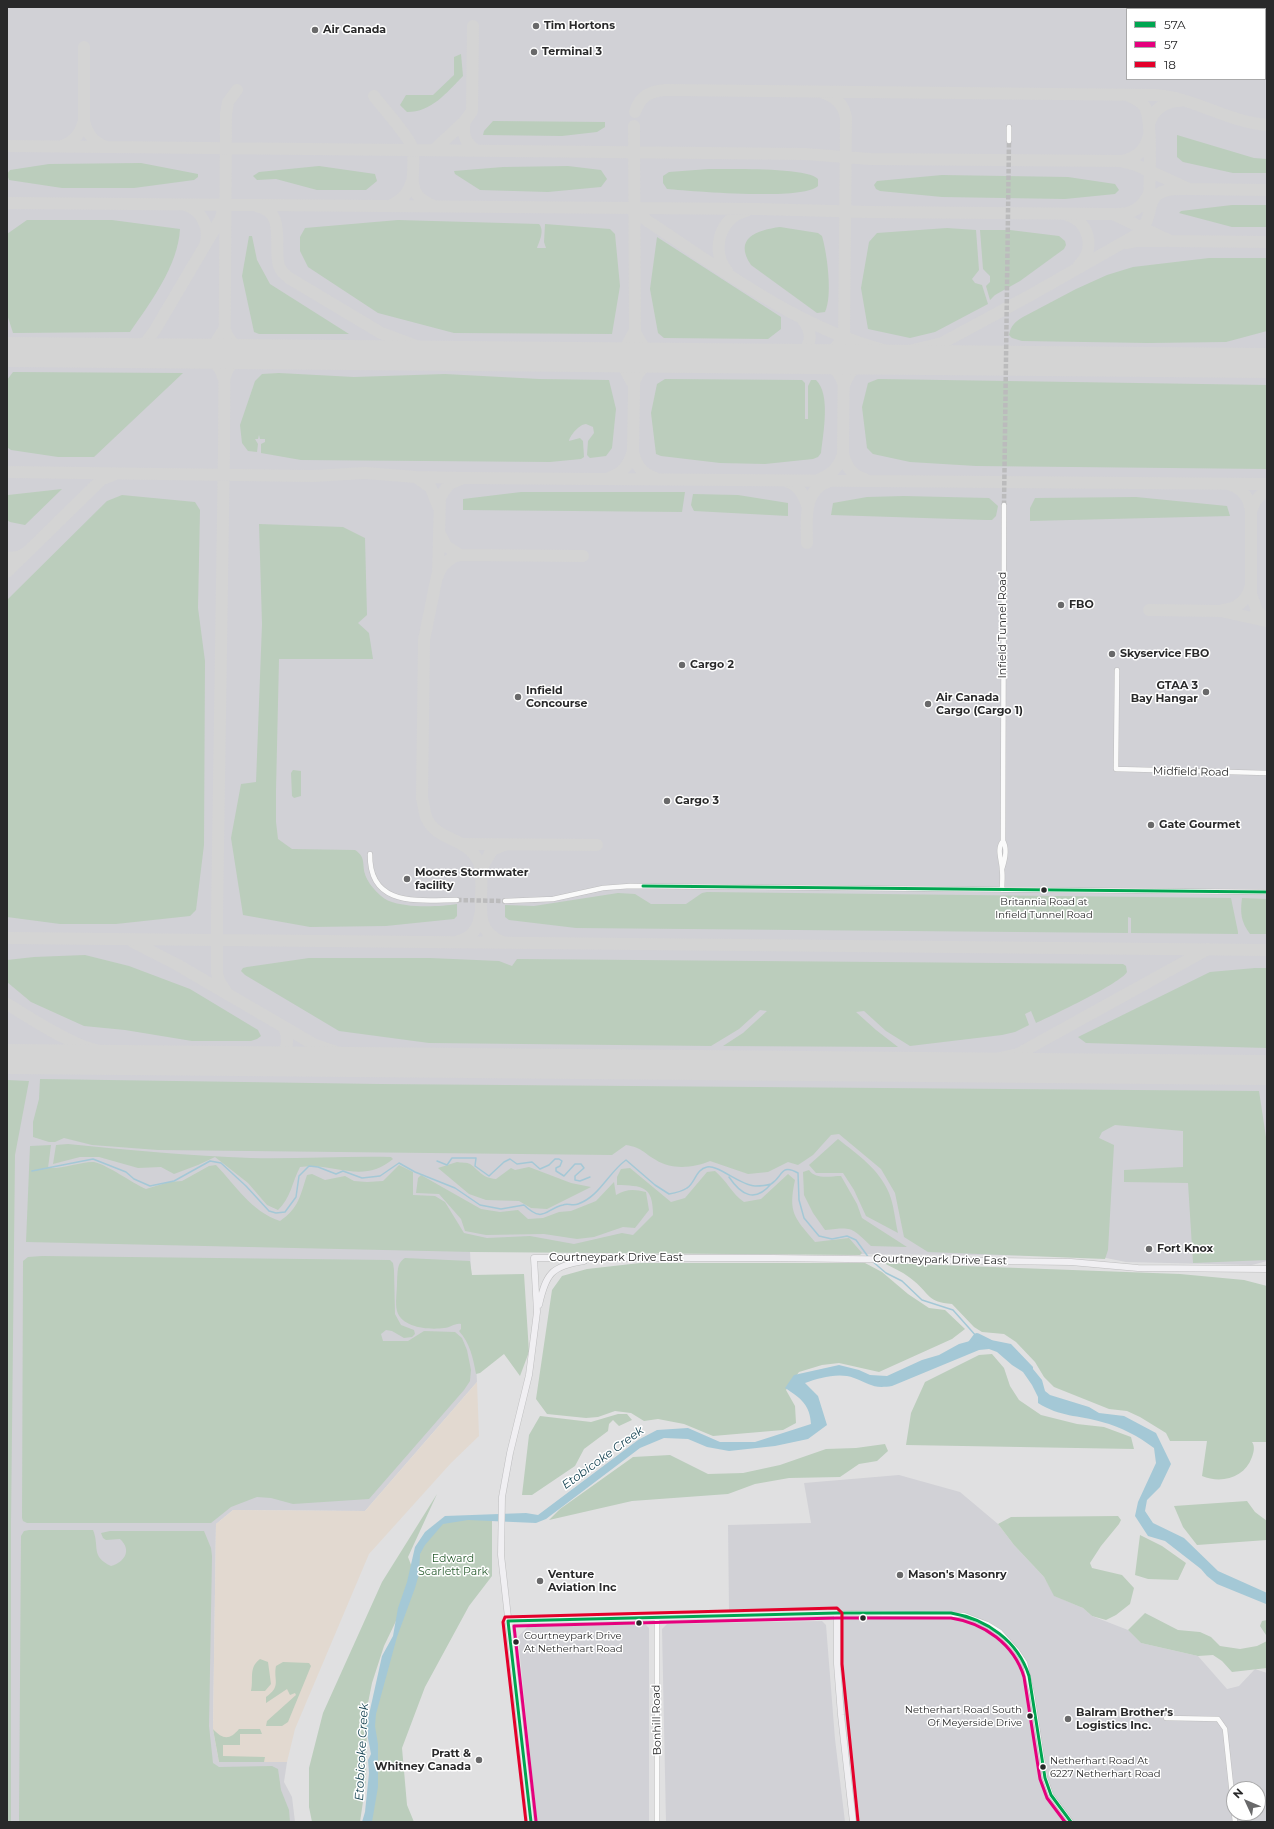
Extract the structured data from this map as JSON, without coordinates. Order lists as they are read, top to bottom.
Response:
{
  "streets": {
    "street": [
      "Infield Tunnel Road",
      "Midfield Road",
      "Courtneypark Drive East",
      "Bonhill Road"
    ]
  },
  "water": ["Etobicoke Creek"],
  "parks": ["Edward Scarlett Park"],
  "places": [
    "Tim Hortons",
    "Air Canada",
    "Terminal 3",
    "FBO",
    "Skyservice FBO",
    "Cargo 2",
    "GTAA 3 Bay Hangar",
    "Infield Concourse",
    "Air Canada Cargo (Cargo 1)",
    "Cargo 3",
    "Gate Gourmet",
    "Moores Stormwater facility",
    "Britannia Road at Infield Tunnel Road",
    "Fort Knox",
    "Mason's Masonry",
    "Venture Aviation Inc",
    "Courtneypark Drive At Netherhart Road",
    "Netherhart Road South Of Meyerside Drive",
    "Balram Brother's Logistics Inc.",
    "Pratt & Whitney Canada",
    "Netherhart Road At 6227 Netherhart Road"
  ],
  "lines": ["transit line 57A", "transit line 18", "transit line 57"],
  "legend": ["57A", "57", "18"],
  "north": "top left"
}
